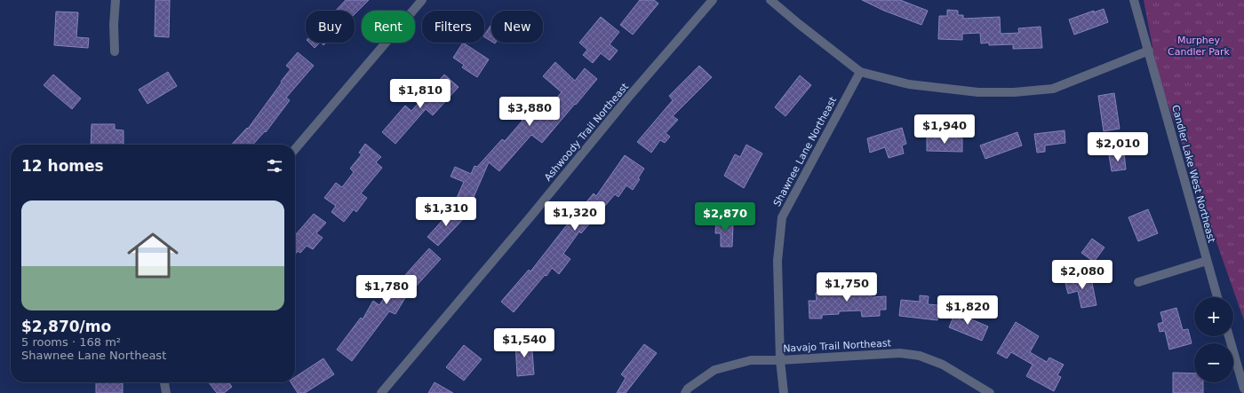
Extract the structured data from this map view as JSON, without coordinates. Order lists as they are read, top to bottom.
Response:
{
  "streets": {
    "street": [
      "Ashwoody Trail Northeast",
      "Shawnee Lane Northeast",
      "Candler Lake West Northeast",
      "Navajo Trail Northeast"
    ]
  },
  "crossings": [
    ["Shawnee Lane Northeast", "Navajo Trail Northeast"]
  ],
  "parks": ["Murphey Candler Park"],
  "page": {
    "chip": [
      "Buy",
      "Rent",
      "Filters",
      "New"
    ],
    "price": [
      "$1,810",
      "$3,880",
      "$1,940",
      "$2,010",
      "$1,310",
      "$1,320",
      "$2,870",
      "$2,080",
      "$1,750",
      "$1,780",
      "$1,820",
      "$1,540"
    ],
    "heading": "12 homes",
    "list": [
      {
        "name": "$2,870/mo",
        "note": "5 rooms · 168 m² · Shawnee Lane Northeast"
      }
    ],
    "map_buttons": ["+", "−"]
  }
}
